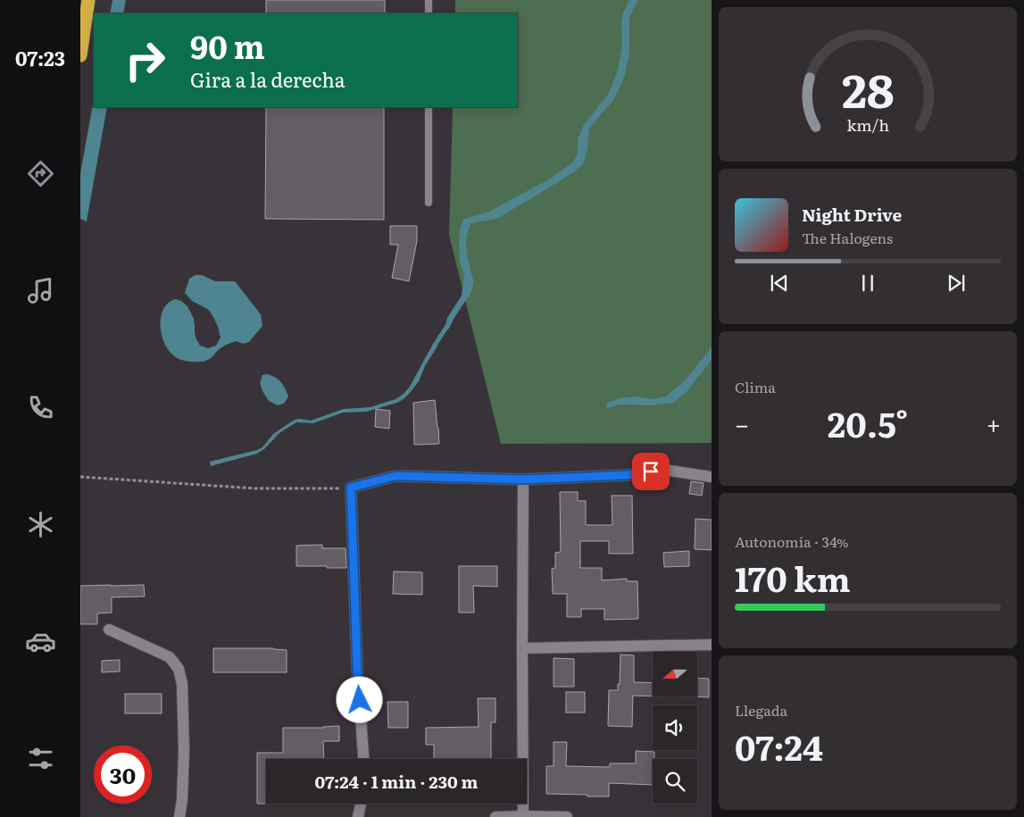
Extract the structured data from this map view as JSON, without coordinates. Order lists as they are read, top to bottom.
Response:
{
  "north": "left",
  "page": {
    "tabs": "07:23",
    "turn": ["90 m", "Gira a la derecha"],
    "song": ["Night Drive", "The Halogens"],
    "tile": [
      "Clima",
      ["Autonomía · 34%", "170 km"],
      ["Llegada", "07:24"]
    ],
    "heat": ["−", "20.5°", "+"],
    "limit": "30",
    "trip": "07:24 · 1 min · 230 m",
    "gauge": ["28", "km/h"]
  }
}
